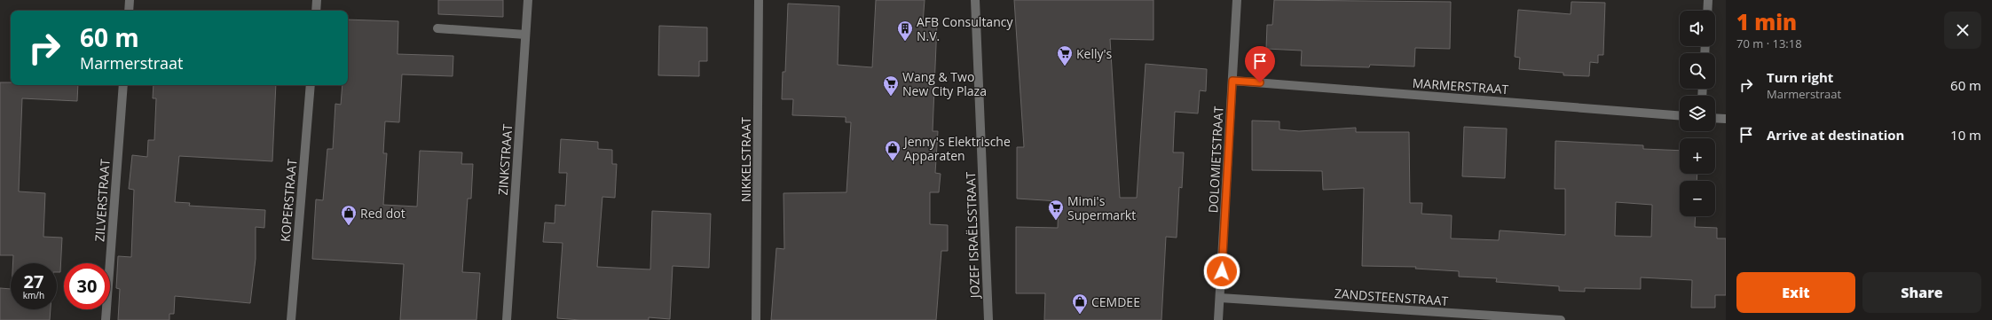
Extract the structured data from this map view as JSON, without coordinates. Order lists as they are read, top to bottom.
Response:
{
  "streets": {
    "street": [
      "MARMERSTRAAT",
      "ZINKSTRAAT",
      "NIKKELSTRAAT",
      "DOLOMIETSTRAAT",
      "ZILVERSTRAAT",
      "KOPERSTRAAT",
      "JOZEF ISRAËLSSTRAAT",
      "ZANDSTEENSTRAAT"
    ]
  },
  "crossings": [
    ["MARMERSTRAAT", "DOLOMIETSTRAAT"],
    ["DOLOMIETSTRAAT", "ZANDSTEENSTRAAT"]
  ],
  "places": {
    "building": ["AFB Consultancy N.V."],
    "supermarket": ["Kelly's", "Wang & Two New City Plaza", "Mimi's Supermarkt"],
    "shop": ["Jenny's Elektrische Apparaten", "Red dot", "CEMDEE"]
  },
  "page": {
    "heading": ["1 min", "70 m · 13:18"],
    "map_buttons": ["+", "−"],
    "turn": ["60 m", "Marmerstraat"],
    "list": [
      {
        "name": "Turn right",
        "note": "Marmerstraat",
        "value": "60 m"
      },
      {
        "name": "Arrive at destination",
        "value": "10 m"
      }
    ],
    "speed": "27 km/h",
    "limit": "30",
    "buttons": ["Exit", "Share"]
  }
}
